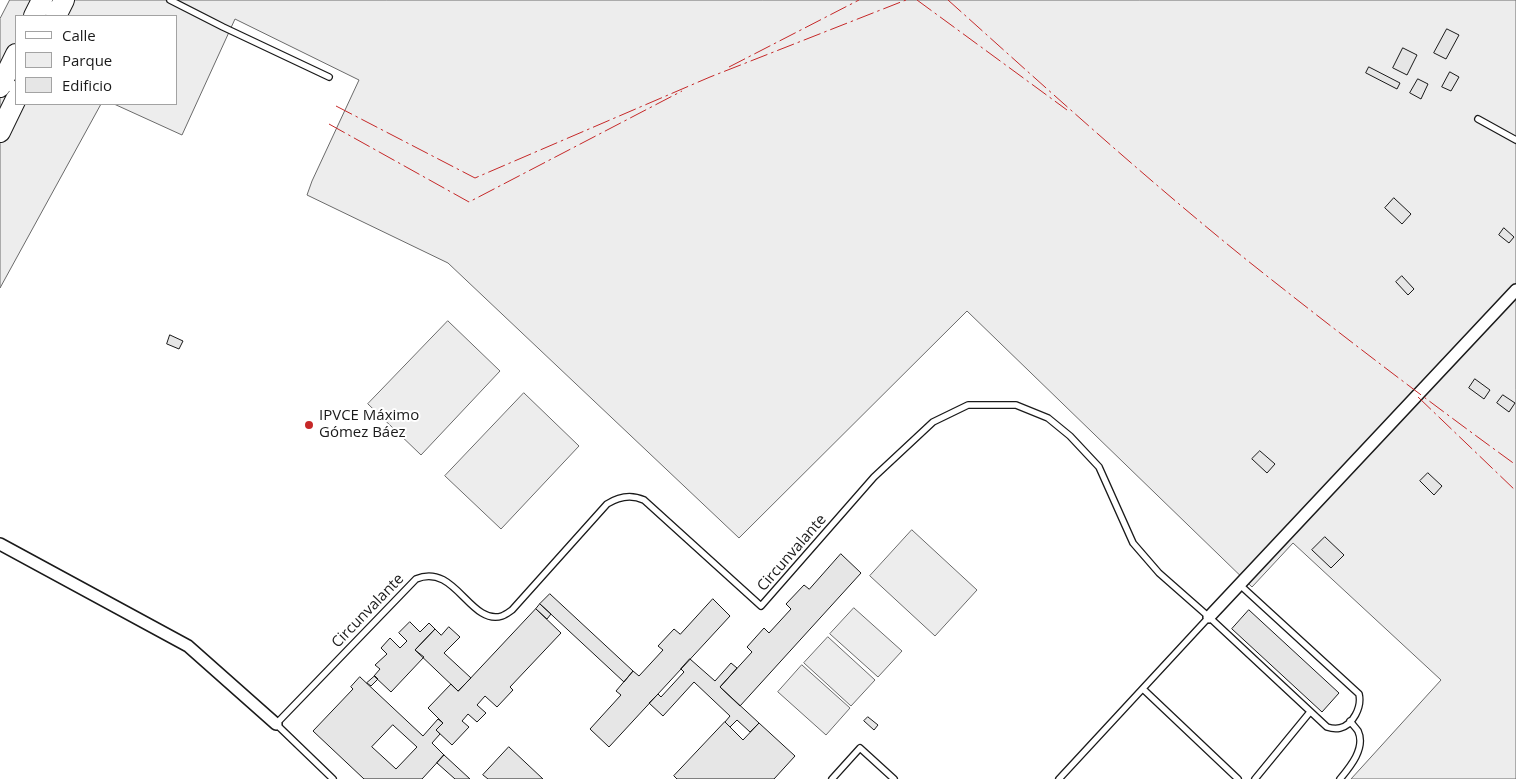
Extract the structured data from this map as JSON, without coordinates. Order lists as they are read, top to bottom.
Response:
{
  "streets": {
    "lane": ["Circunvalante"]
  },
  "places": ["IPVCE Máximo Gómez Báez"],
  "legend": ["Calle", "Parque", "Edificio"]
}
